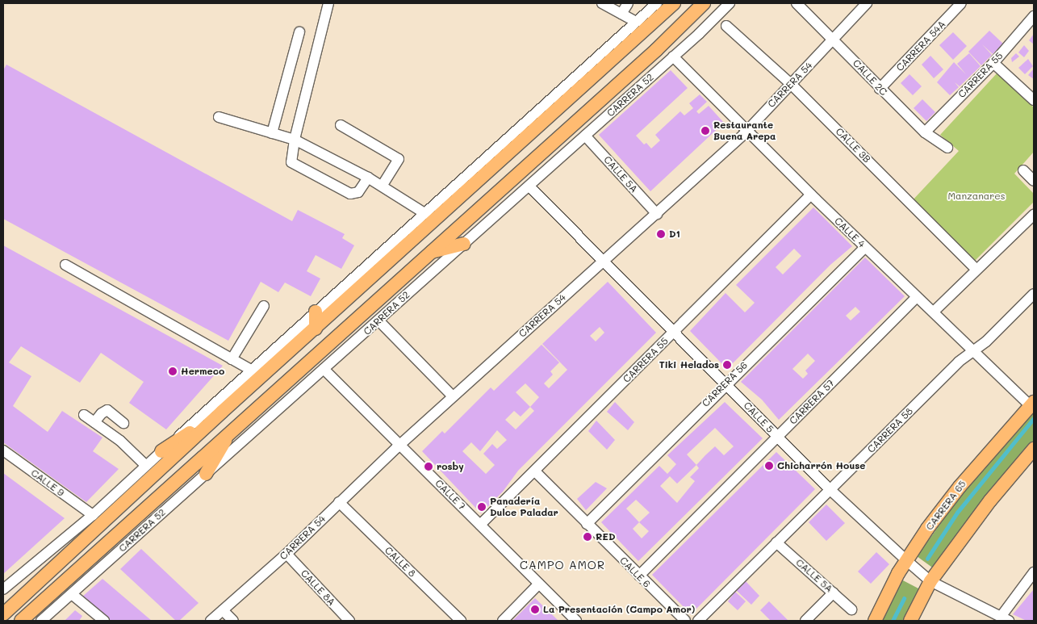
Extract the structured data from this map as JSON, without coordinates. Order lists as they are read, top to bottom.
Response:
{
  "streets": {
    "main road": ["CARRERA 52", "CARRERA 65"],
    "street": [
      "CARRERA 54A",
      "CARRERA 55",
      "CALLE 2C",
      "CARRERA 54",
      "CALLE 3B",
      "CALLE 5A",
      "CALLE 4",
      "CARRERA 56",
      "CARRERA 57",
      "CALLE 5",
      "CARRERA 58",
      "CALLE 9",
      "CALLE 7",
      "CALLE 8",
      "CALLE 6",
      "CALLE 8A"
    ]
  },
  "crossings": [
    ["CARRERA 54A", "CALLE 2C"],
    ["CARRERA 55", "CALLE 2C"],
    ["CARRERA 55", "CALLE 4"],
    ["CARRERA 55", "CALLE 5"],
    ["CARRERA 55", "CALLE 7"],
    ["CARRERA 55", "CALLE 6"],
    ["CALLE 2C", "CARRERA 54"],
    ["CARRERA 54", "CALLE 3B"],
    ["CARRERA 54", "CALLE 5A"],
    ["CARRERA 54", "CALLE 4"],
    ["CARRERA 54", "CALLE 5"],
    ["CARRERA 54", "CALLE 7"],
    ["CARRERA 54", "CALLE 8"],
    ["CARRERA 54", "CALLE 8A"],
    ["CARRERA 52", "CALLE 5A"],
    ["CARRERA 52", "CALLE 4"],
    ["CARRERA 52", "CALLE 5"],
    ["CARRERA 52", "CALLE 7"],
    ["CALLE 5A", "CARRERA 58"],
    ["CALLE 4", "CARRERA 56"],
    ["CALLE 4", "CARRERA 57"],
    ["CALLE 4", "CARRERA 58"],
    ["CALLE 4", "CARRERA 65"],
    ["CARRERA 56", "CALLE 5"],
    ["CARRERA 56", "CALLE 6"],
    ["CARRERA 57", "CALLE 5"],
    ["CARRERA 57", "CALLE 6"],
    ["CALLE 5", "CARRERA 58"],
    ["CALLE 5", "CARRERA 65"]
  ],
  "districts": ["CAMPO AMOR"],
  "parks": ["Manzanares"],
  "places": [
    "Restaurante Buena Arepa",
    "D1",
    "Tiki Helados",
    "Hermeco",
    "Chicharrón House",
    "rosby",
    "Panadería Dulce Paladar",
    "RED",
    "La Presentación (Campo Amor)"
  ]
}
